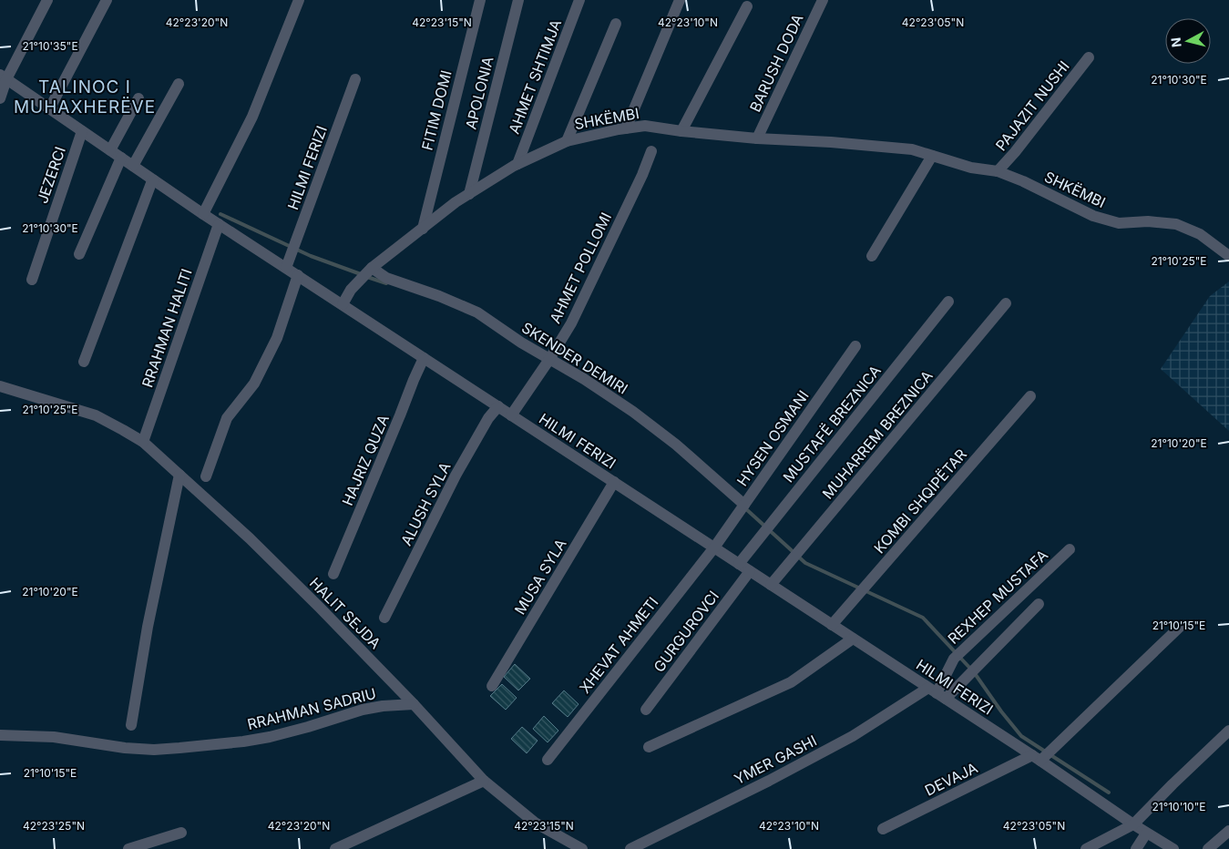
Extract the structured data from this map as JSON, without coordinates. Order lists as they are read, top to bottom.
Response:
{
  "streets": {
    "street": [
      "BARUSH DODA",
      "AHMET SHTIMJA",
      "APOLONIA",
      "PAJAZIT NUSHI",
      "FITIM DOMI",
      "SHKËMBI",
      "HILMI FERIZI",
      "JEZERCI",
      "AHMET POLLOMI",
      "RRAHMAN HALITI",
      "SKENDER DEMIRI",
      "MUSTAFË BREZNICA",
      "MUHARREM BREZNICA",
      "HYSEN OSMANI",
      "HAJRIZ QUZA",
      "KOMBI SHQIPËTAR",
      "ALUSH SYLA",
      "MUSA SYLA",
      "REXHEP MUSTAFA",
      "HALIT SEJDA",
      "GURGUROVCI",
      "XHEVAT AHMETI",
      "RRAHMAN SADRIU",
      "YMER GASHI",
      "DEVAJA"
    ]
  },
  "crossings": [
    ["BARUSH DODA", "SHKËMBI"],
    ["AHMET SHTIMJA", "SHKËMBI"],
    ["APOLONIA", "SHKËMBI"],
    ["PAJAZIT NUSHI", "SHKËMBI"],
    ["FITIM DOMI", "SHKËMBI"],
    ["SHKËMBI", "HILMI FERIZI"],
    ["SHKËMBI", "SKENDER DEMIRI"],
    ["HILMI FERIZI", "JEZERCI"],
    ["HILMI FERIZI", "AHMET POLLOMI"],
    ["HILMI FERIZI", "RRAHMAN HALITI"],
    ["HILMI FERIZI", "MUSTAFË BREZNICA"],
    ["HILMI FERIZI", "MUHARREM BREZNICA"],
    ["HILMI FERIZI", "HYSEN OSMANI"],
    ["HILMI FERIZI", "HAJRIZ QUZA"],
    ["HILMI FERIZI", "KOMBI SHQIPËTAR"],
    ["HILMI FERIZI", "ALUSH SYLA"],
    ["HILMI FERIZI", "MUSA SYLA"],
    ["HILMI FERIZI", "REXHEP MUSTAFA"],
    ["HILMI FERIZI", "GURGUROVCI"],
    ["HILMI FERIZI", "XHEVAT AHMETI"],
    ["HILMI FERIZI", "YMER GASHI"],
    ["HILMI FERIZI", "DEVAJA"],
    ["AHMET POLLOMI", "SKENDER DEMIRI"],
    ["RRAHMAN HALITI", "HALIT SEJDA"],
    ["SKENDER DEMIRI", "HYSEN OSMANI"],
    ["HYSEN OSMANI", "XHEVAT AHMETI"],
    ["REXHEP MUSTAFA", "YMER GASHI"],
    ["HALIT SEJDA", "RRAHMAN SADRIU"]
  ],
  "districts": ["TALINOC I MUHAXHERËVE"],
  "north": "left",
  "coordinates": [
    "42°23'20\"N",
    "42°23'15\"N",
    "42°23'10\"N",
    "42°23'05\"N",
    "21°10'35\"E",
    "21°10'30\"E",
    "21°10'25\"E",
    "21°10'20\"E",
    "21°10'15\"E",
    "21°10'10\"E",
    "42°23'25\"N"
  ]
}
